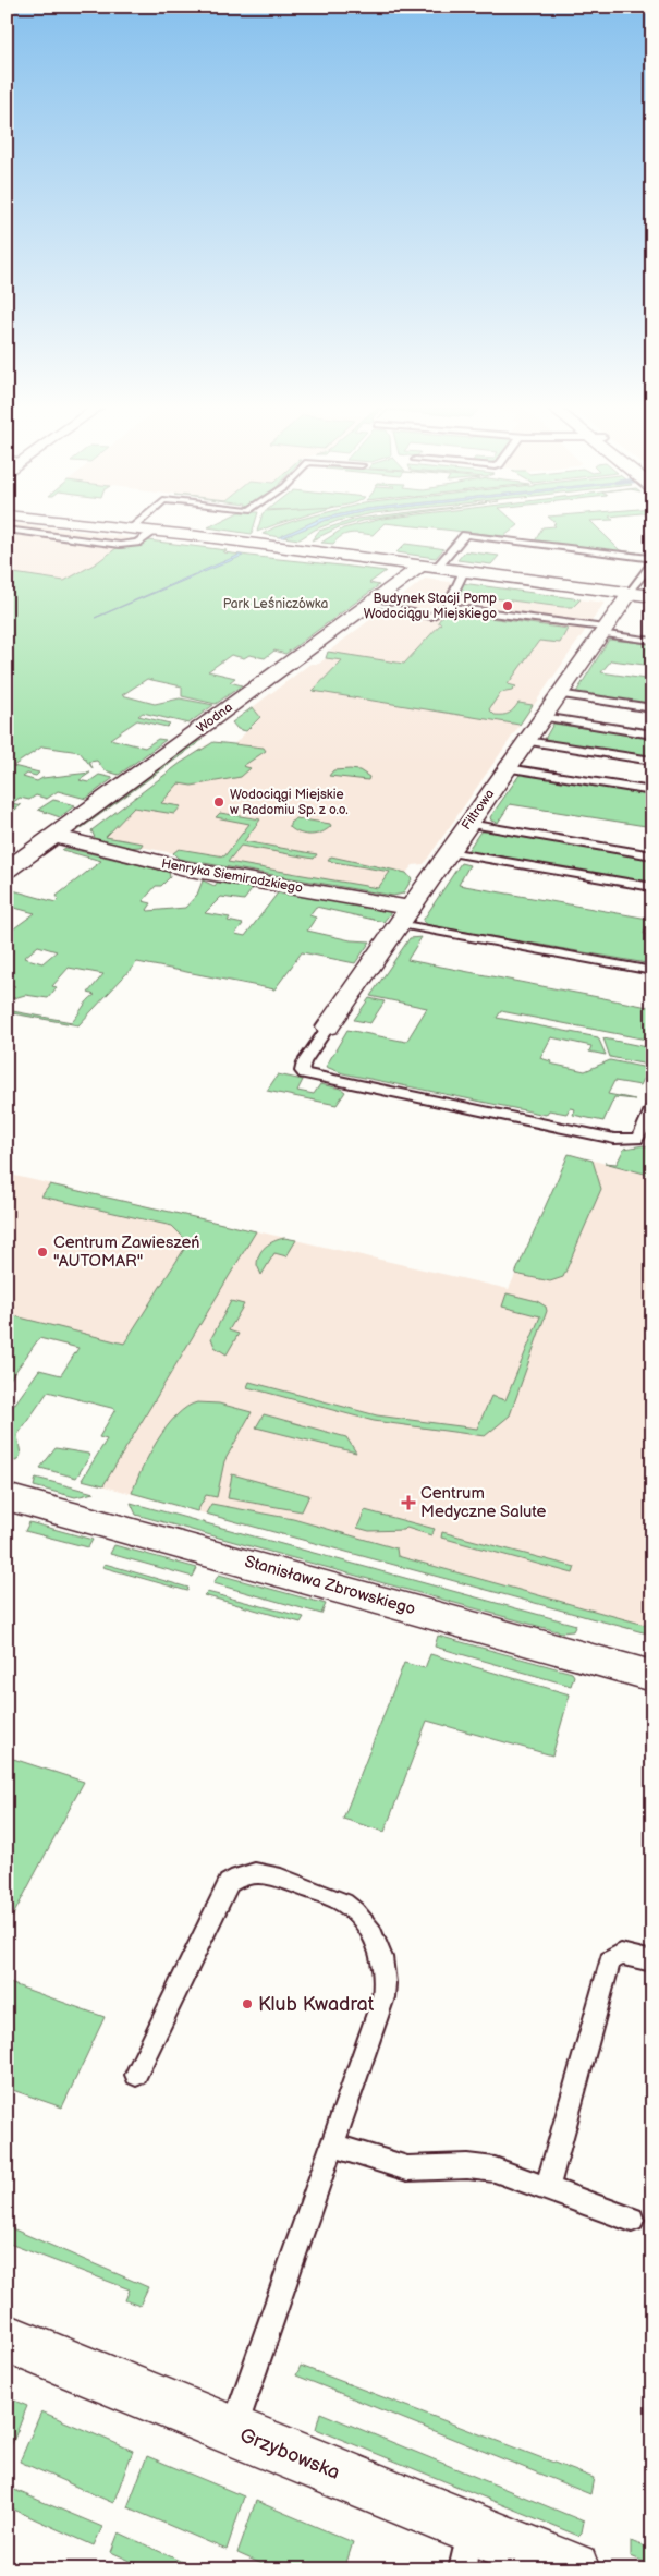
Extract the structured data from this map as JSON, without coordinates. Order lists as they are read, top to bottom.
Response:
{
  "streets": {
    "street": [
      "Wodna",
      "Filtrowa",
      "Henryka Siemiradzkiego",
      "Stanisława Zbrowskiego",
      "Grzybowska"
    ]
  },
  "crossings": [
    ["Wodna", "Henryka Siemiradzkiego"],
    ["Filtrowa", "Henryka Siemiradzkiego"]
  ],
  "parks": ["Park Leśniczówka"],
  "places": {
    "other": [
      "Budynek Stacji Pomp Wodociągu Miejskiego",
      "Wodociągi Miejskie w Radomiu Sp. z o.o.",
      "Centrum Zawieszeń \"AUTOMAR\"",
      "Klub Kwadrat"
    ],
    "health": ["Centrum Medyczne Salute"]
  }
}
